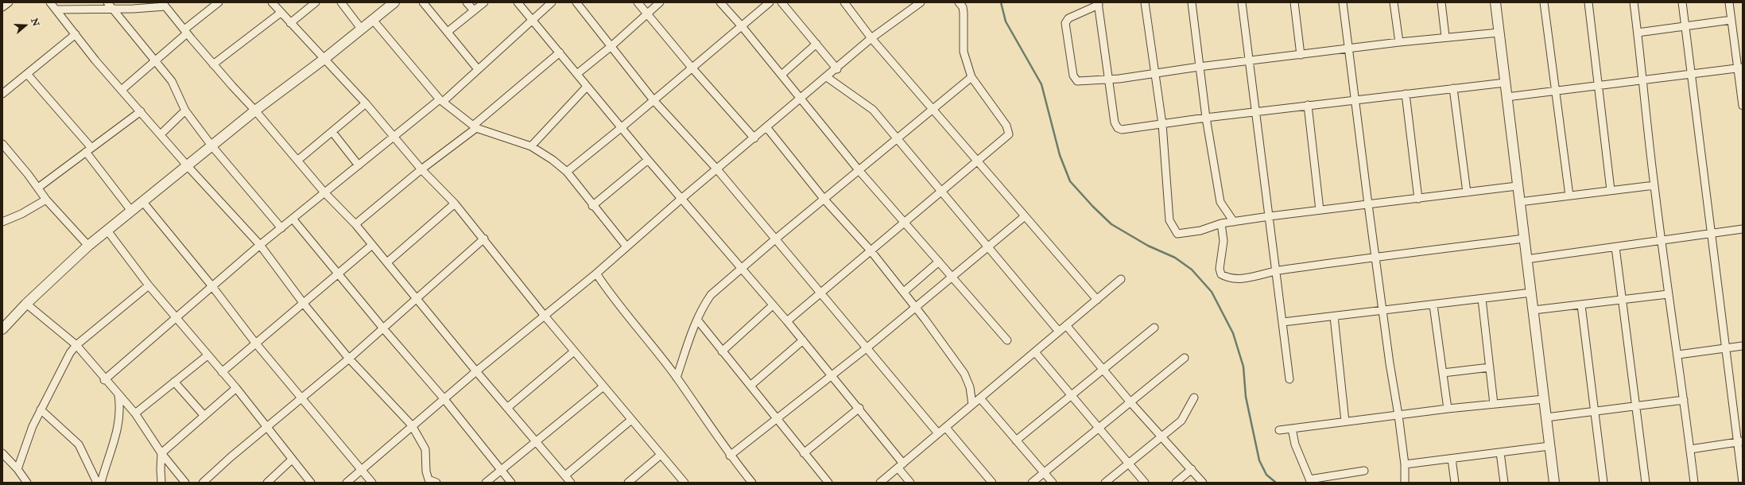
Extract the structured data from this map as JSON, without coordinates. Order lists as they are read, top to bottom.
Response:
{
  "north": "right"
}
